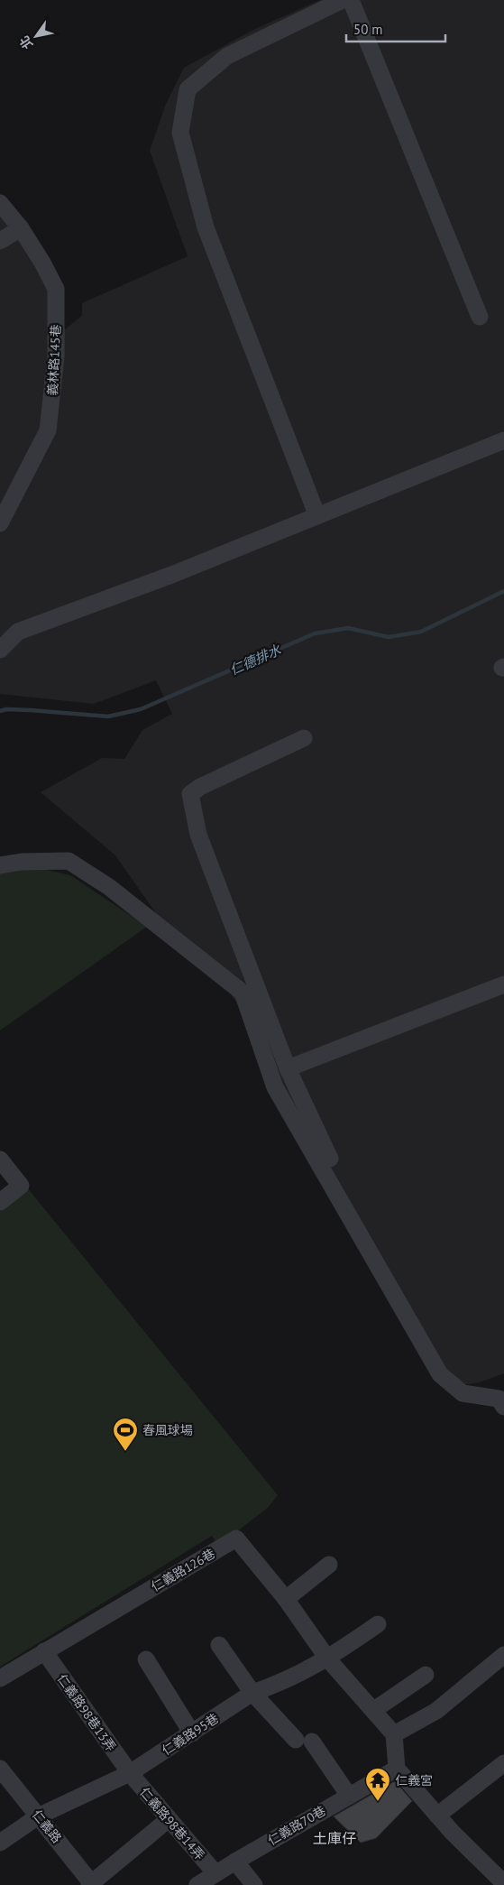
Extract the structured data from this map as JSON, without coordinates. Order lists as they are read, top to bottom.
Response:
{
  "streets": {
    "street": [
      "義林路145巷",
      "仁義路126巷",
      "仁義路98巷13弄",
      "仁義路95巷",
      "仁義路98巷14弄",
      "仁義路70巷",
      "仁義路"
    ]
  },
  "crossings": [
    ["仁義路126巷", "仁義路98巷13弄"],
    ["仁義路126巷", "仁義路95巷"],
    ["仁義路98巷13弄", "仁義路95巷"],
    ["仁義路98巷13弄", "仁義路98巷14弄"],
    ["仁義路95巷", "仁義路98巷14弄"],
    ["仁義路95巷", "仁義路"],
    ["仁義路98巷14弄", "仁義路70巷"]
  ],
  "districts": ["土庫仔"],
  "water": ["仁德排水"],
  "places": {
    "sports": ["春風球場"],
    "temple": ["仁義宮"]
  },
  "scale_bar": "50 m",
  "north": "bottom left"
}
